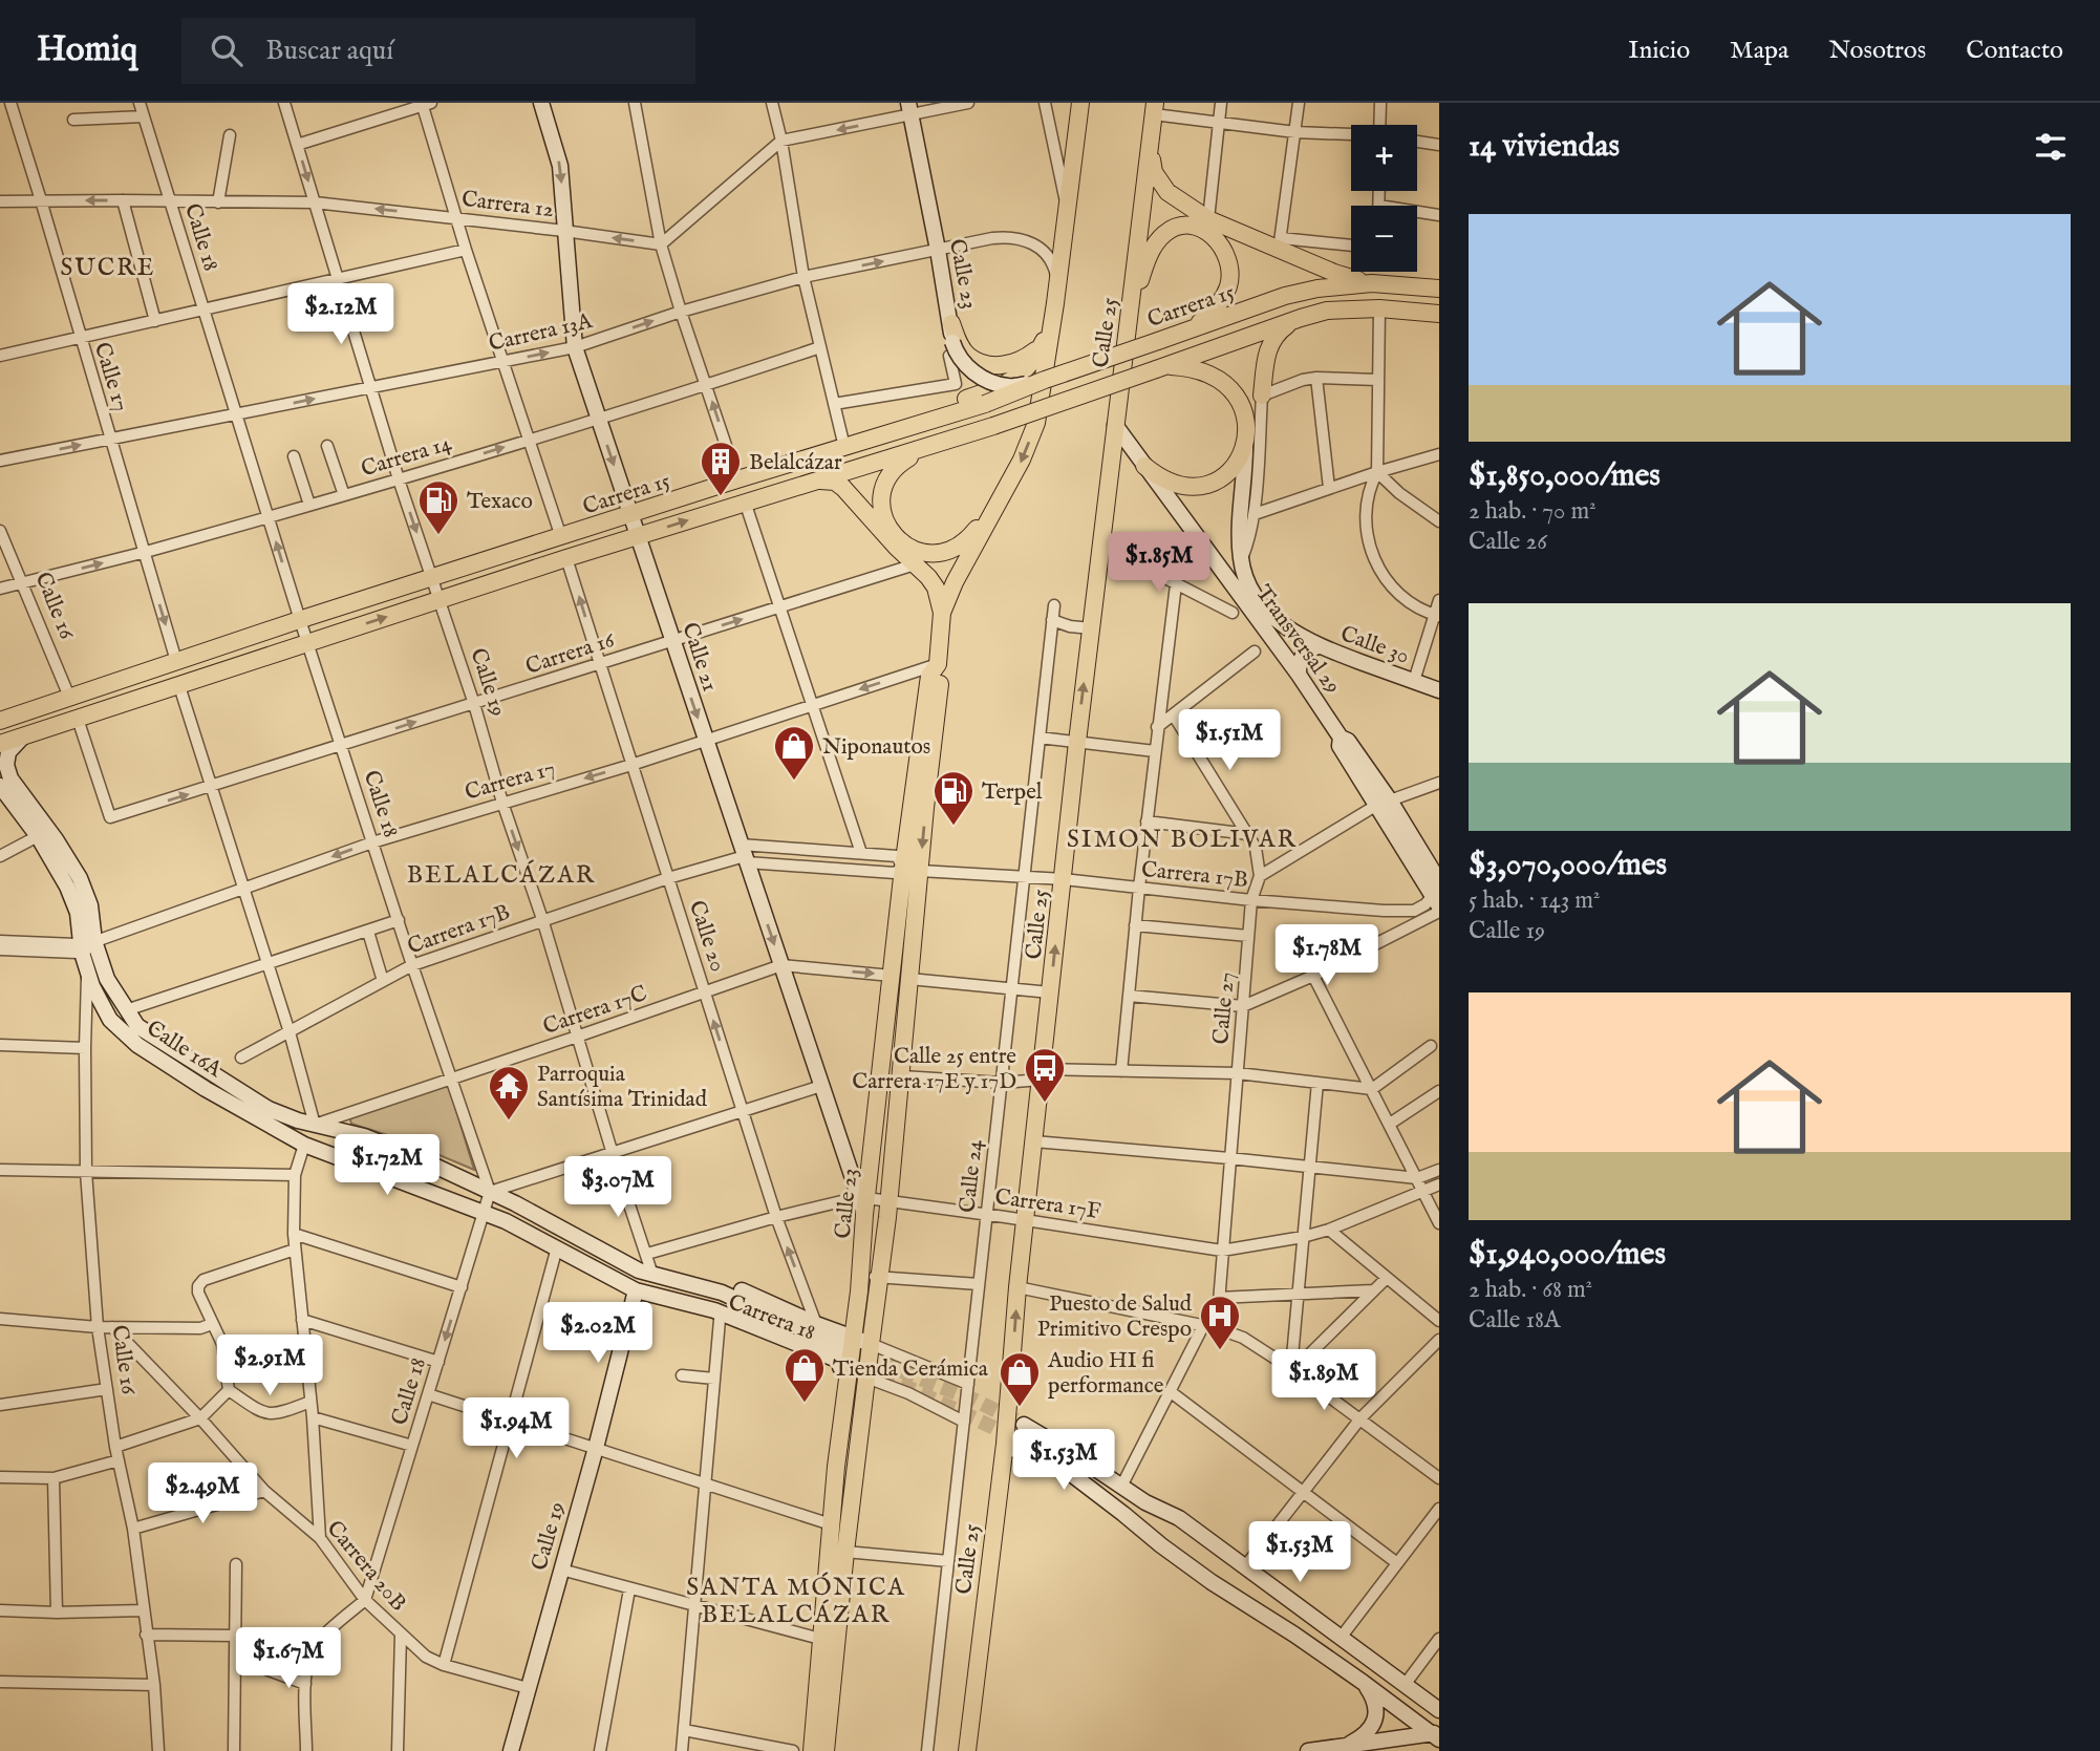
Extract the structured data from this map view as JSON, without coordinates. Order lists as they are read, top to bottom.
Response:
{
  "streets": {
    "main road": [
      "Calle 23",
      "Carrera 15",
      "Calle 25",
      "Transversal 29",
      "Calle 30",
      "Calle 21",
      "Calle 19",
      "Calle 16A",
      "Carrera 18"
    ],
    "street": [
      "Carrera 12",
      "Calle 18",
      "Carrera 13A",
      "Calle 17",
      "Carrera 14",
      "Calle 16",
      "Carrera 16",
      "Carrera 17",
      "Carrera 17B",
      "Calle 20",
      "Calle 27",
      "Carrera 17C",
      "Calle 24",
      "Carrera 17F",
      "Carrera 20B"
    ]
  },
  "crossings": [
    ["Carrera 12", "Calle 18"],
    ["Carrera 12", "Calle 17"],
    ["Carrera 12", "Calle 21"],
    ["Carrera 12", "Calle 19"],
    ["Calle 18", "Carrera 15"],
    ["Calle 18", "Carrera 13A"],
    ["Calle 18", "Carrera 14"],
    ["Calle 18", "Carrera 16"],
    ["Calle 18", "Carrera 17"],
    ["Calle 18", "Carrera 17B"],
    ["Calle 18", "Carrera 17C"],
    ["Calle 18", "Carrera 18"],
    ["Calle 18", "Carrera 20B"],
    ["Calle 23", "Carrera 15"],
    ["Calle 23", "Carrera 13A"],
    ["Calle 23", "Calle 21"],
    ["Calle 23", "Carrera 17"],
    ["Calle 23", "Carrera 17B"],
    ["Calle 23", "Carrera 17C"],
    ["Calle 23", "Carrera 17F"],
    ["Calle 23", "Carrera 18"],
    ["Carrera 15", "Calle 17"],
    ["Carrera 15", "Calle 16"],
    ["Carrera 15", "Carrera 16"],
    ["Carrera 15", "Calle 21"],
    ["Carrera 15", "Calle 19"],
    ["Carrera 15", "Calle 20"],
    ["Carrera 13A", "Calle 17"],
    ["Carrera 13A", "Calle 21"],
    ["Carrera 13A", "Calle 19"],
    ["Calle 25", "Transversal 29"],
    ["Calle 25", "Carrera 17B"],
    ["Calle 25", "Carrera 17F"],
    ["Calle 17", "Carrera 14"],
    ["Carrera 14", "Calle 16"],
    ["Carrera 14", "Calle 21"],
    ["Carrera 14", "Calle 19"],
    ["Calle 16", "Calle 16A"],
    ["Transversal 29", "Carrera 17B"],
    ["Carrera 16", "Calle 21"],
    ["Carrera 16", "Calle 19"],
    ["Carrera 16", "Calle 20"],
    ["Calle 21", "Carrera 17"],
    ["Calle 21", "Carrera 17B"],
    ["Calle 21", "Carrera 17C"],
    ["Calle 21", "Carrera 17F"],
    ["Calle 19", "Carrera 17"],
    ["Calle 19", "Carrera 17B"],
    ["Calle 19", "Carrera 17C"],
    ["Calle 19", "Carrera 17F"],
    ["Calle 19", "Carrera 18"],
    ["Calle 19", "Carrera 20B"],
    ["Carrera 17", "Calle 20"],
    ["Carrera 17", "Calle 16A"],
    ["Carrera 17B", "Calle 20"],
    ["Carrera 17B", "Calle 27"],
    ["Carrera 17B", "Calle 24"],
    ["Calle 20", "Carrera 17C"],
    ["Calle 20", "Carrera 17F"],
    ["Calle 20", "Carrera 18"],
    ["Calle 27", "Carrera 17F"],
    ["Carrera 17C", "Calle 16A"],
    ["Carrera 17C", "Carrera 18"],
    ["Calle 16A", "Carrera 18"],
    ["Calle 24", "Carrera 17F"],
    ["Calle 24", "Carrera 18"]
  ],
  "one_way": [
    "Carrera 13A",
    "Carrera 16",
    "Calle 21",
    "Calle 20"
  ],
  "districts": [
    "SUCRE",
    "SIMON BOLIVAR",
    "BELALCÁZAR",
    "SANTA MÓNICA BELALCÁZAR"
  ],
  "places": {
    "building": ["Belalcázar"],
    "fuel station": ["Texaco", "Terpel"],
    "shop": ["Niponautos", "Tienda Cerámica", "Audio HI fi performance"],
    "bus stop": ["Calle 25 entre Carrera 17E y 17D"],
    "temple": ["Parroquia Santísima Trinidad"],
    "hospital": ["Puesto de Salud Primitivo Crespo"]
  },
  "page": {
    "header": "Homiq",
    "search": "Buscar aquí",
    "nav": [
      "Inicio",
      "Mapa",
      "Nosotros",
      "Contacto"
    ],
    "heading": "14 viviendas",
    "map_buttons": ["+", "−"],
    "list": [
      {
        "name": "$1,850,000/mes",
        "note": "2 hab. · 70 m² · Calle 26"
      },
      {
        "name": "$3,070,000/mes",
        "note": "5 hab. · 143 m² · Calle 19"
      },
      {
        "name": "$1,940,000/mes",
        "note": "2 hab. · 68 m² · Calle 18A"
      }
    ],
    "price": [
      "$2.12M",
      "$1.85M",
      "$1.51M",
      "$1.78M",
      "$1.72M",
      "$3.07M",
      "$2.02M",
      "$2.91M",
      "$1.89M",
      "$1.94M",
      "$1.53M",
      "$2.49M",
      "$1.53M",
      "$1.67M"
    ]
  }
}
